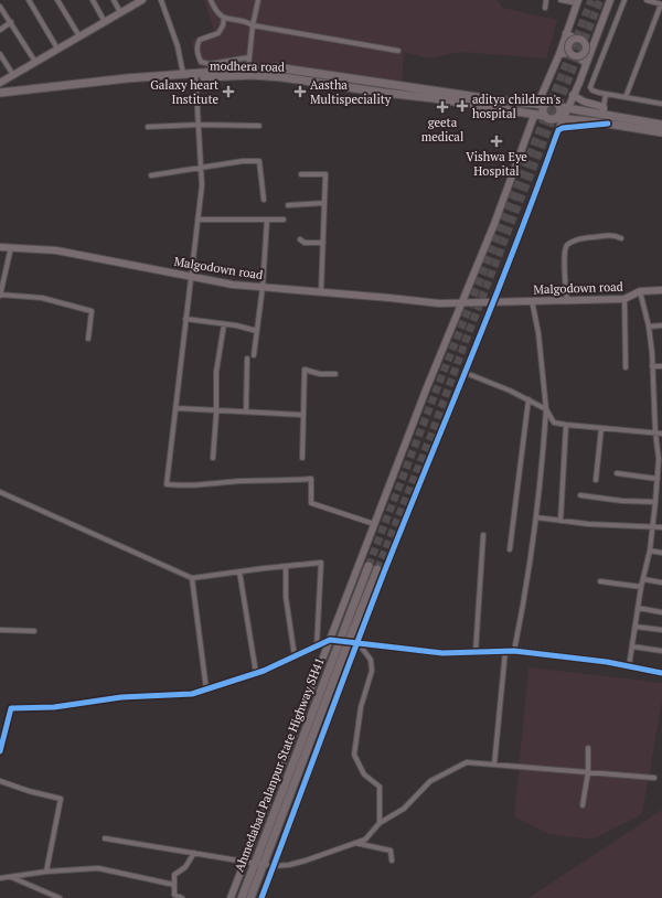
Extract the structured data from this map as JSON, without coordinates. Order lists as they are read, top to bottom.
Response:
{
  "streets": {
    "main road": ["modhera road", "Ahmedabad Palanpur State Highway SH41"],
    "street": ["Malgodown road"]
  },
  "places": {
    "health": [
      "Galaxy heart Institute",
      "Aastha Multispeciality",
      "aditya children's hospital",
      "geeta medical",
      "Vishwa Eye Hospital"
    ]
  }
}
